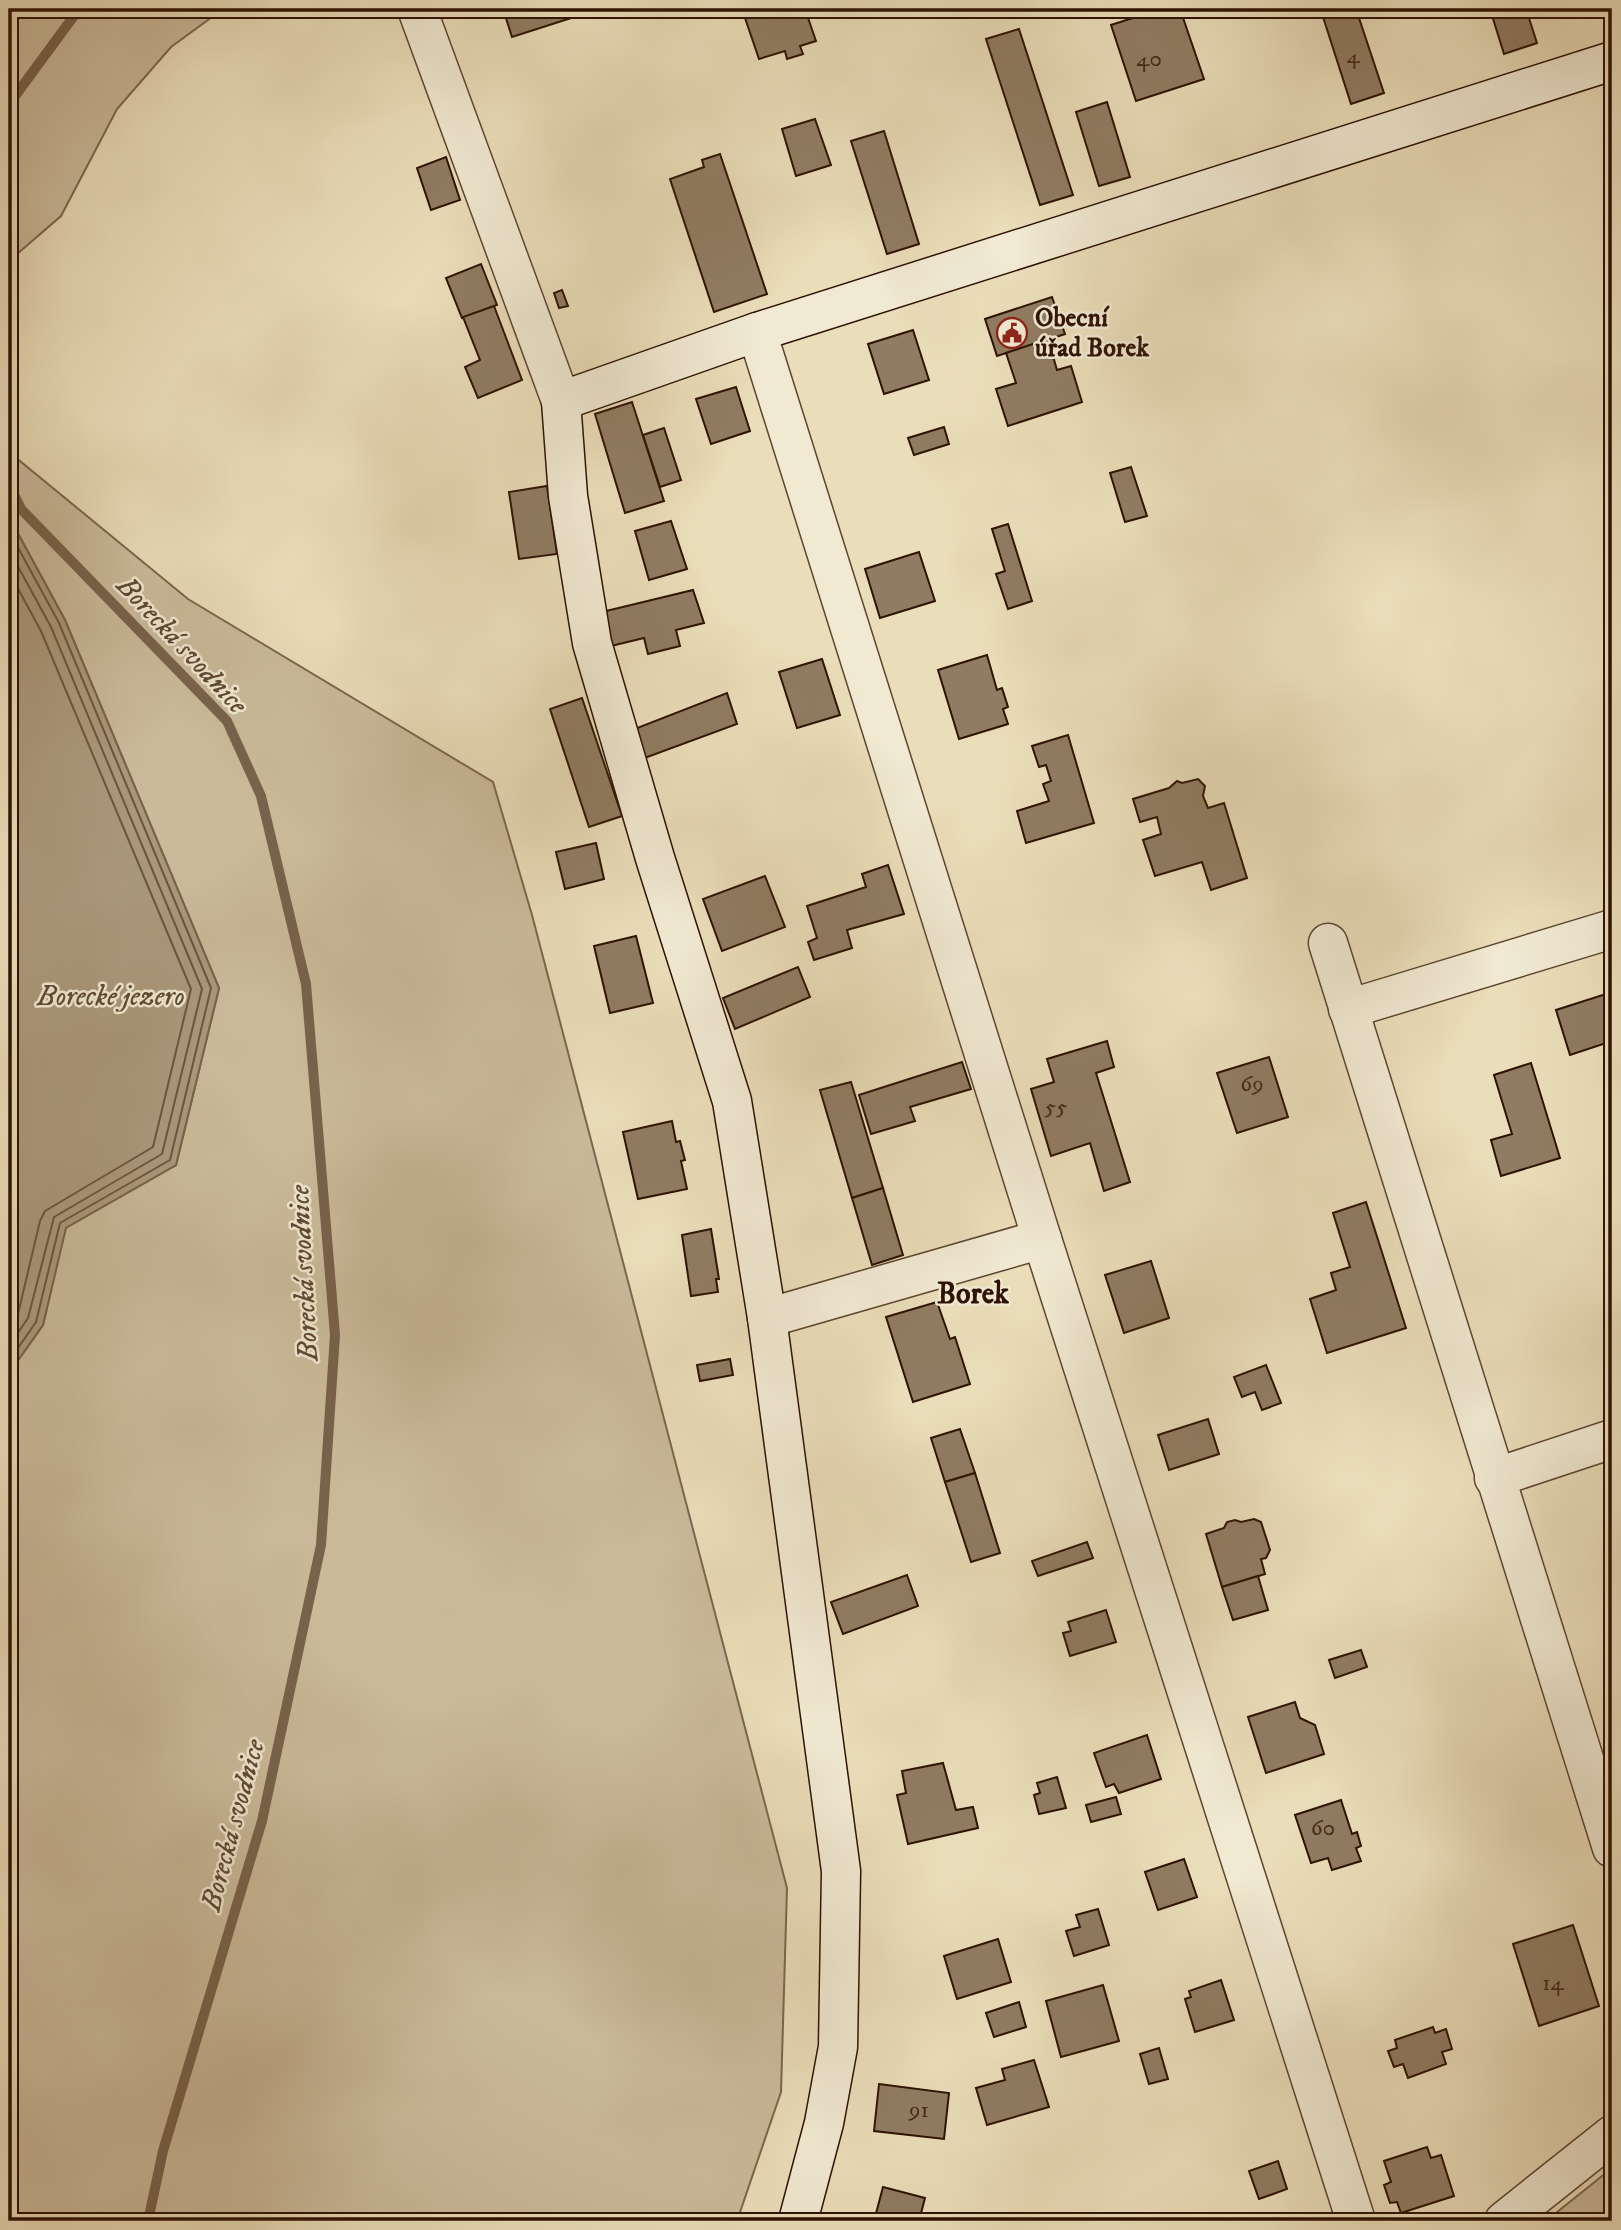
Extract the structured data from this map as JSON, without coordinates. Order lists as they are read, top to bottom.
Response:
{
  "districts": ["Borek"],
  "water": ["Borecká svodnice", "Borecké jezero"],
  "places": {
    "public building": ["Obecní úřad Borek"]
  },
  "house_numbers": [
    "4",
    "40",
    "69",
    "55",
    "60",
    "14",
    "91"
  ]
}
